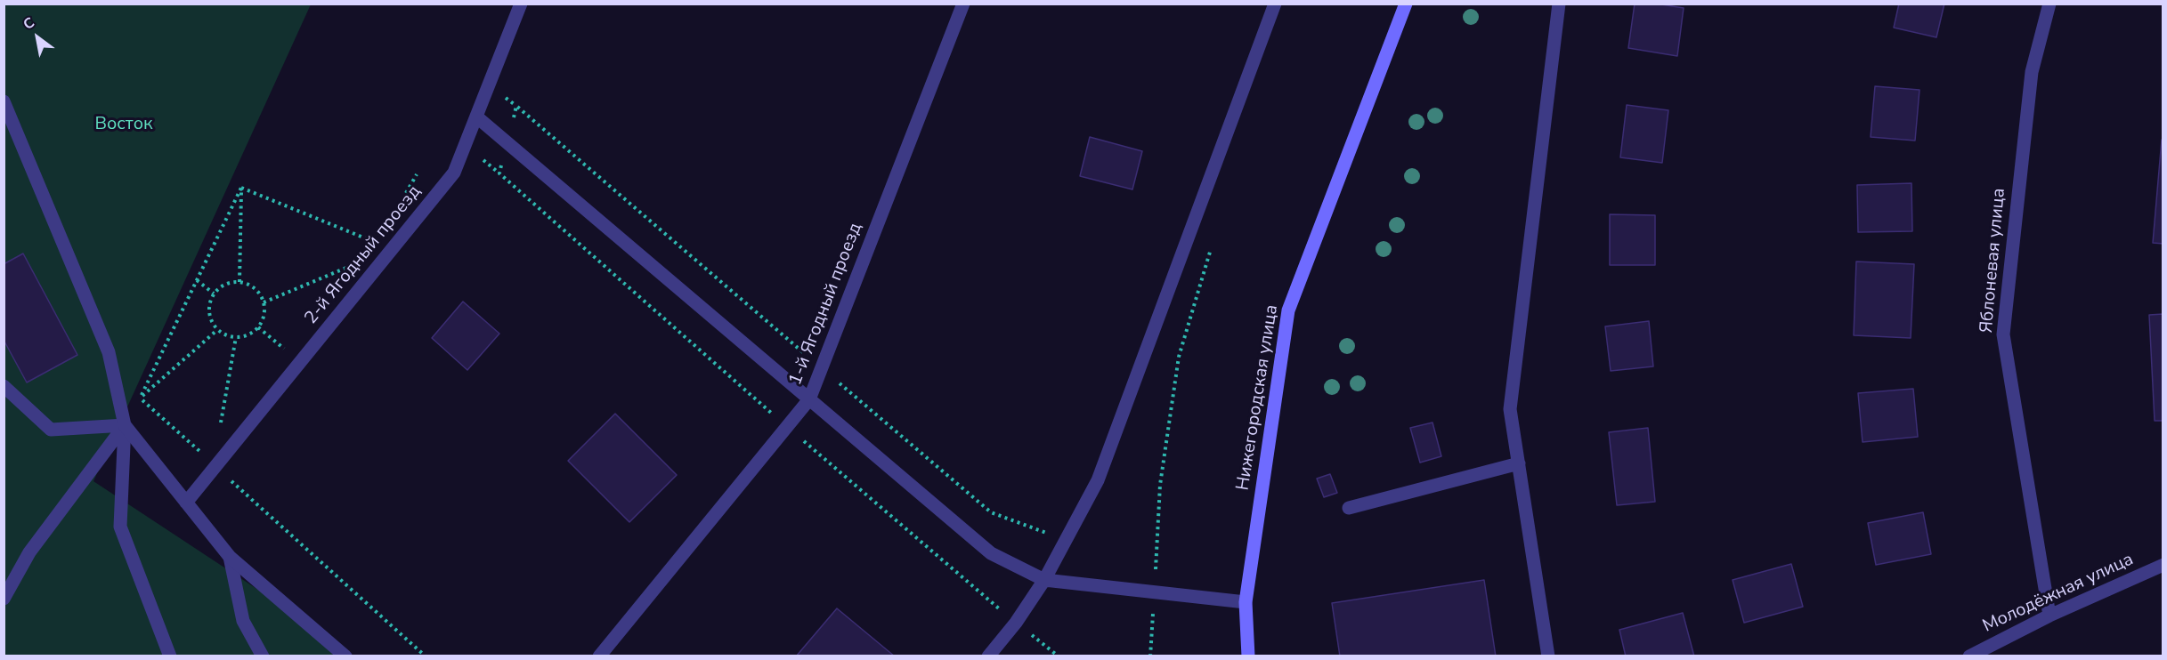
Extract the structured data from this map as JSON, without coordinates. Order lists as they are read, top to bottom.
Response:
{
  "streets": {
    "street": [
      "2-й Ягодный проезд",
      "Яблоневая улица",
      "1-й Ягодный проезд",
      "Нижегородская улица",
      "Молодёжная улица"
    ]
  },
  "crossings": [
    ["Яблоневая улица", "Молодёжная улица"]
  ],
  "parks": ["Восток"],
  "north": "top left"
}
